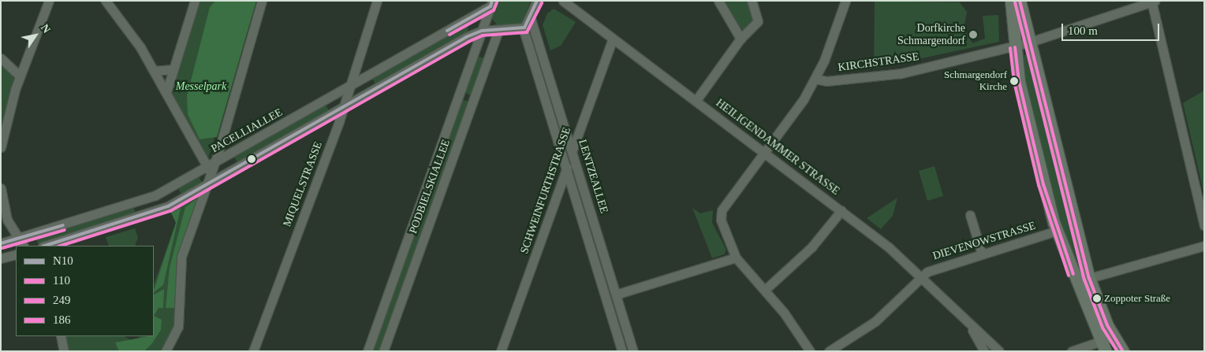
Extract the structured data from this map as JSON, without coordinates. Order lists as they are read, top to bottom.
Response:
{
  "streets": {
    "street": [
      "KIRCHSTRASSE",
      "PACELLIALLEE",
      "HEILIGENDAMMER STRASSE",
      "LENTZEALLEE",
      "MIQUELSTRASSE",
      "PODBIELSKIALLEE",
      "SCHWEINFURTHSTRASSE",
      "DIEVENOWSTRASSE"
    ]
  },
  "crossings": [
    ["PACELLIALLEE", "MIQUELSTRASSE"],
    ["PACELLIALLEE", "PODBIELSKIALLEE"],
    ["HEILIGENDAMMER STRASSE", "SCHWEINFURTHSTRASSE"],
    ["HEILIGENDAMMER STRASSE", "DIEVENOWSTRASSE"],
    ["LENTZEALLEE", "SCHWEINFURTHSTRASSE"]
  ],
  "parks": ["Messelpark"],
  "places": ["Dorfkirche Schmargendorf", "Schmargendorf Kirche", "Zoppoter Straße"],
  "lines": [
    "transit line N10",
    "transit line 249",
    "transit line 110",
    "transit line 186"
  ],
  "legend": [
    "N10",
    "110",
    "249",
    "186"
  ],
  "scale_bar": "100 m",
  "north": "top right"
}
